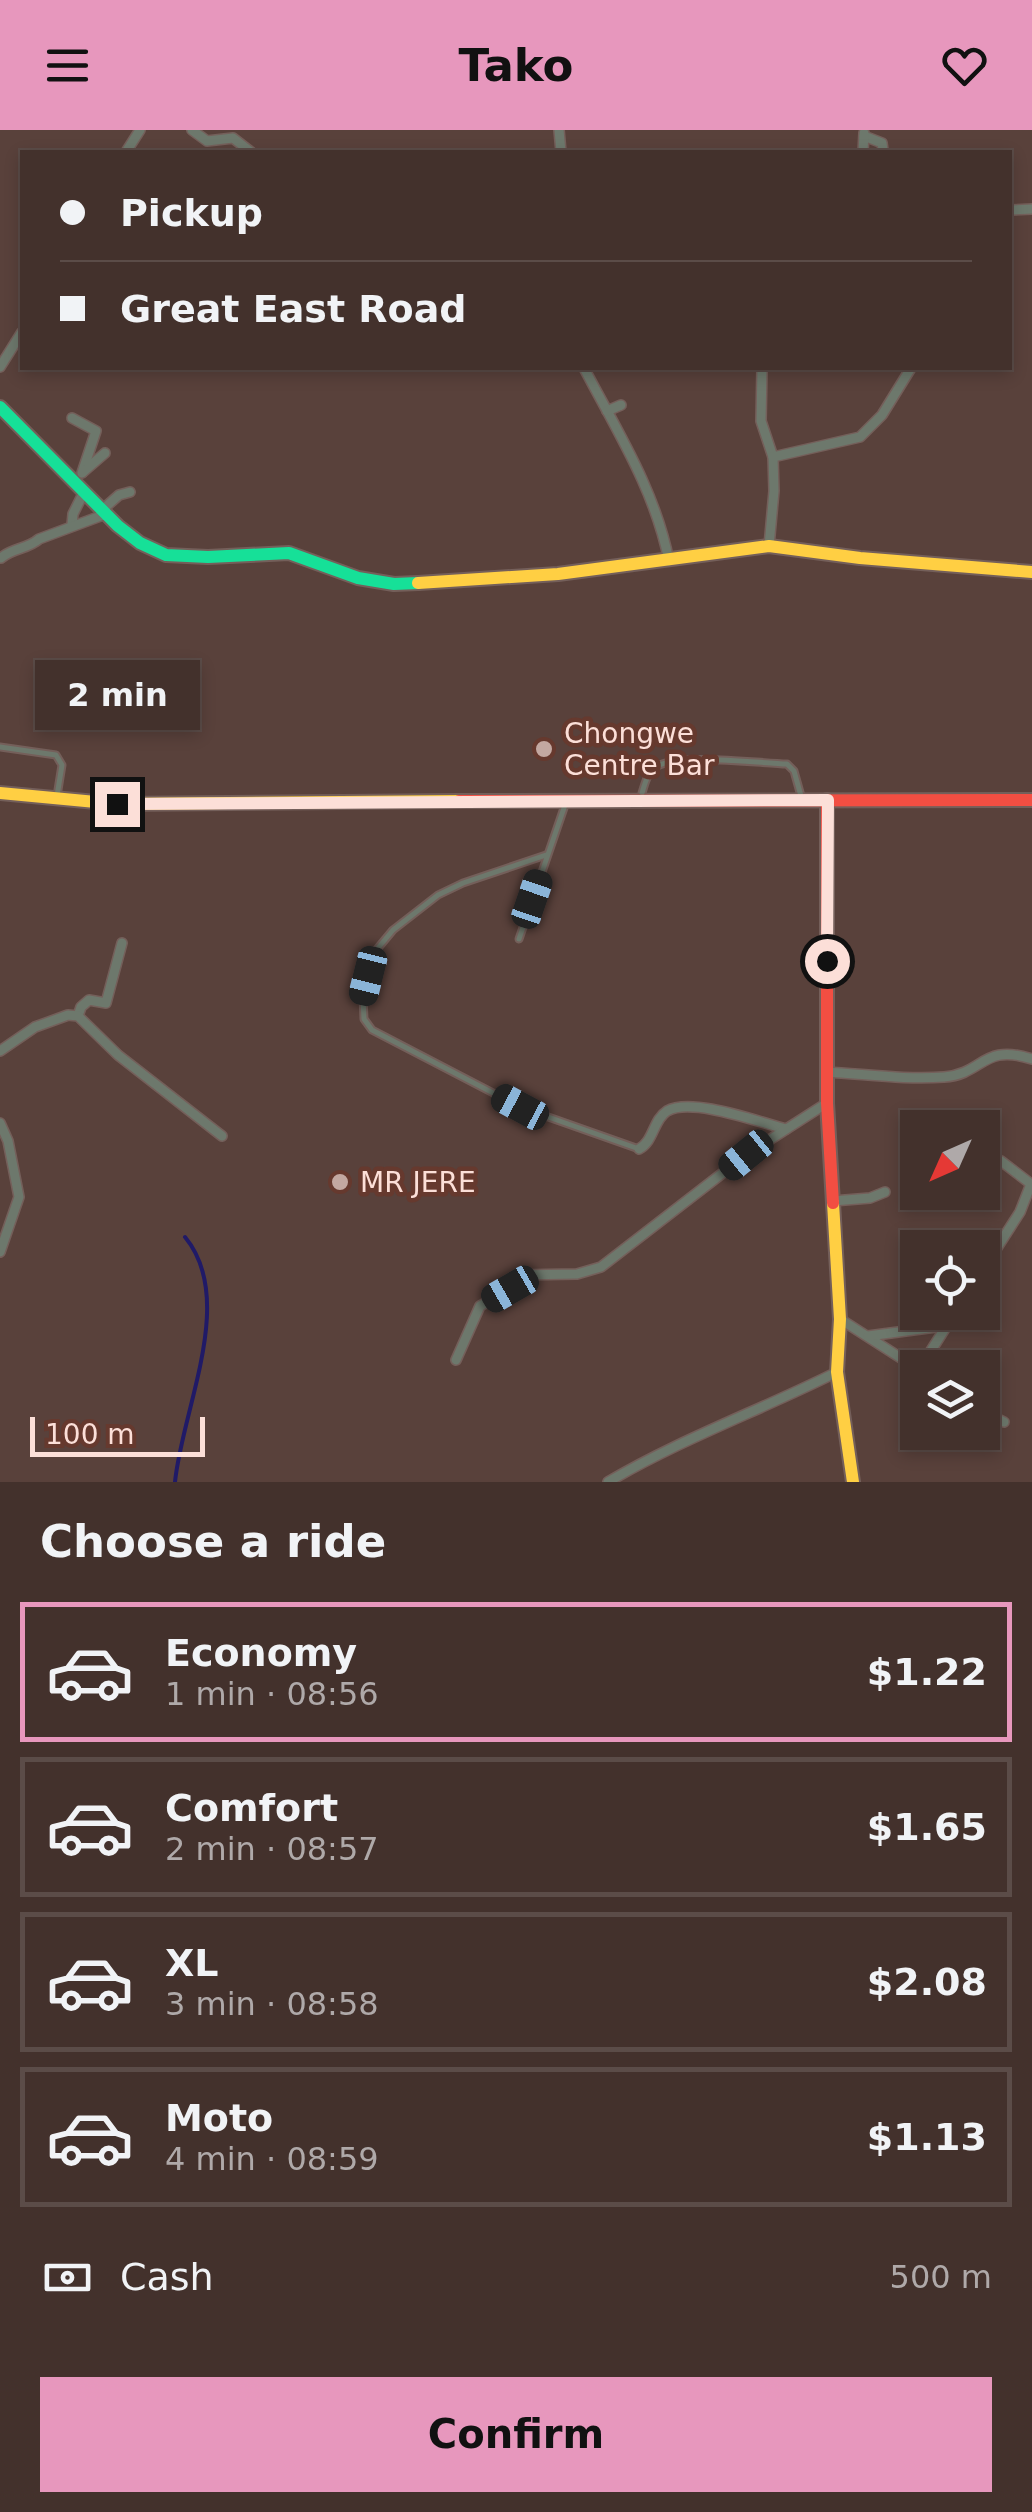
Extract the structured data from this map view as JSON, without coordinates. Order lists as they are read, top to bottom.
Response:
{
  "places": ["Chongwe Centre Bar", "MR JERE"],
  "scale_bar": "100 m",
  "north": "bottom left",
  "page": {
    "header": "Tako",
    "banner": ["Pickup", "Great East Road"],
    "bubble": "2 min",
    "scale": "100 m",
    "heading": "Choose a ride",
    "list": [
      {
        "name": "Economy",
        "note": "1 min · 08:56",
        "value": "$1.22"
      },
      {
        "name": "Comfort",
        "note": "2 min · 08:57",
        "value": "$1.65"
      },
      {
        "name": "XL",
        "note": "3 min · 08:58",
        "value": "$2.08"
      },
      {
        "name": "Moto",
        "note": "4 min · 08:59",
        "value": "$1.13"
      }
    ],
    "pay": ["Cash", "500 m"],
    "buttons": "Confirm"
  }
}
